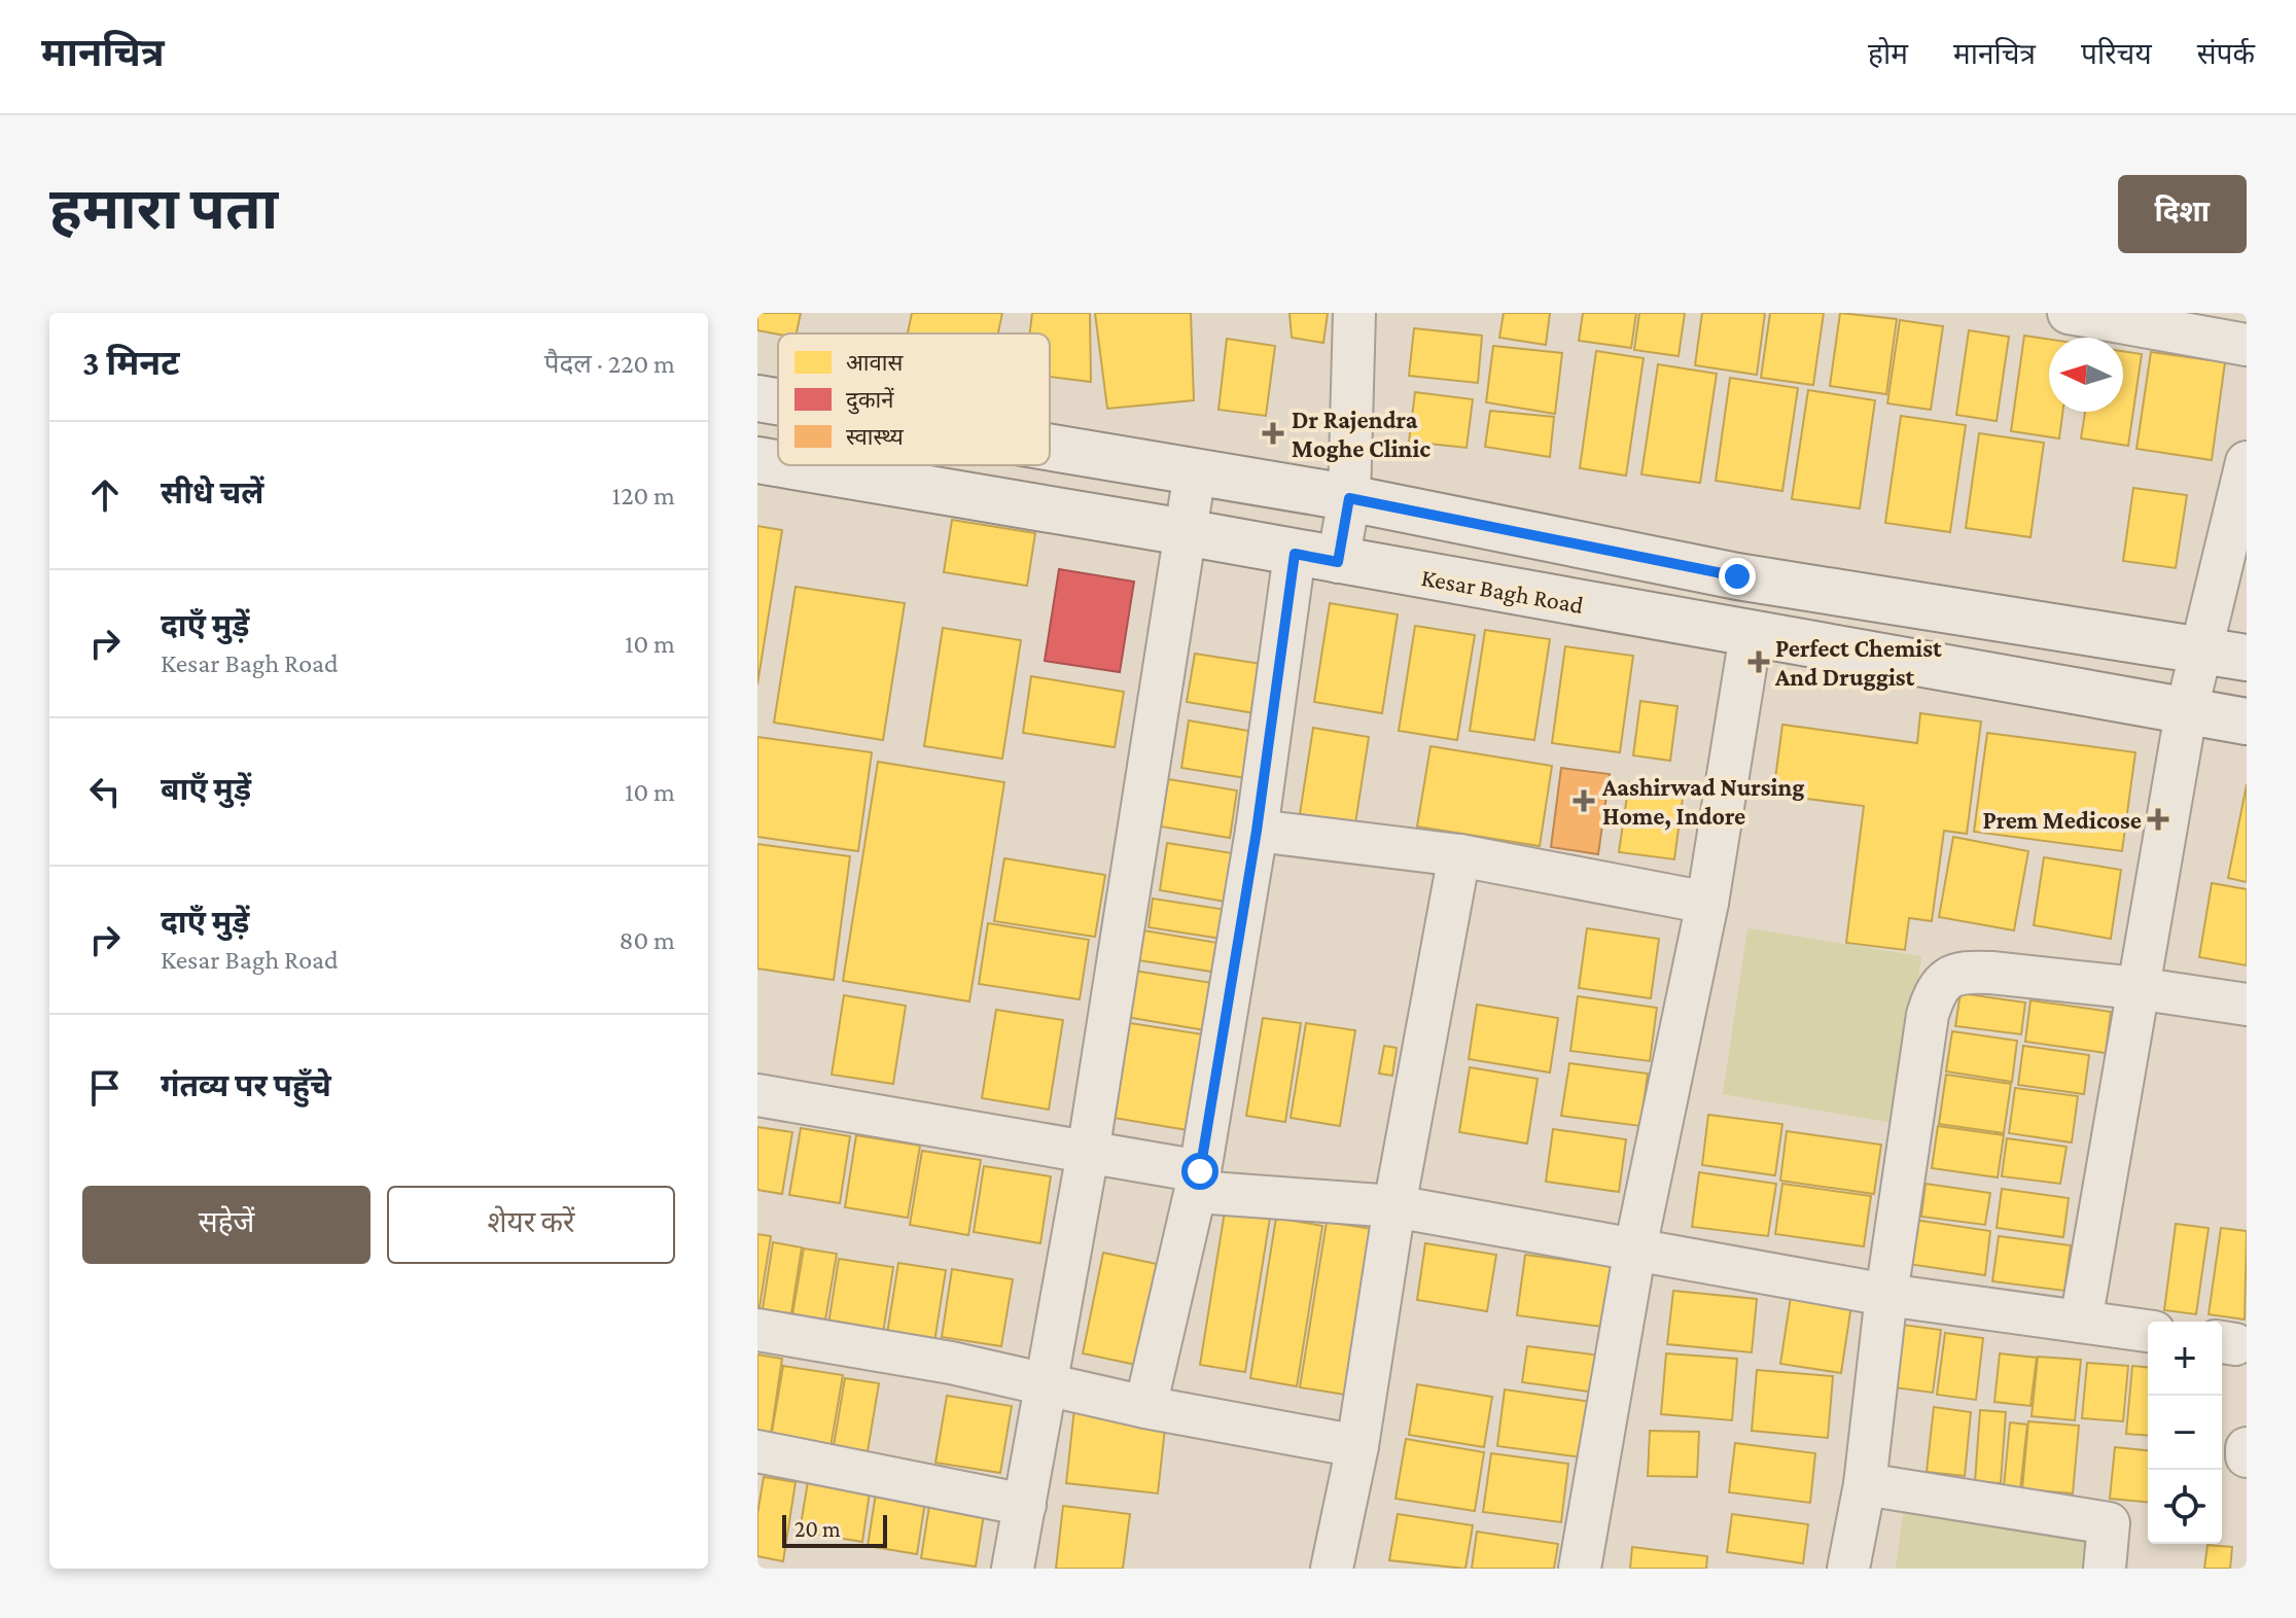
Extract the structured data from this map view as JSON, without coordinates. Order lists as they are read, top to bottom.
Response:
{
  "streets": {
    "main road": ["Kesar Bagh Road"]
  },
  "places": {
    "health": [
      "Dr Rajendra Moghe Clinic",
      "Perfect Chemist And Druggist",
      "Aashirwad Nursing Home, Indore",
      "Prem Medicose"
    ]
  },
  "legend": ["आवास", "दुकानें", "स्वास्थ्य"],
  "scale_bar": "20 m",
  "north": "left",
  "page": {
    "header": "मानचित्र",
    "nav": [
      "होम",
      "मानचित्र",
      "परिचय",
      "संपर्क"
    ],
    "buttons": [
      "दिशा",
      ["सहेजें", "शेयर करें"]
    ],
    "title": "हमारा पता",
    "heading": ["3 मिनट", "पैदल · 220 m"],
    "list": [
      ["सीधे चलें", "120 m"],
      ["दाएँ मुड़ें", "Kesar Bagh Road", "10 m"],
      ["बाएँ मुड़ें", "10 m"],
      ["दाएँ मुड़ें", "Kesar Bagh Road", "80 m"],
      "गंतव्य पर पहुँचे"
    ],
    "map_buttons": ["+", "−"],
    "scale": "20 m"
  }
}
